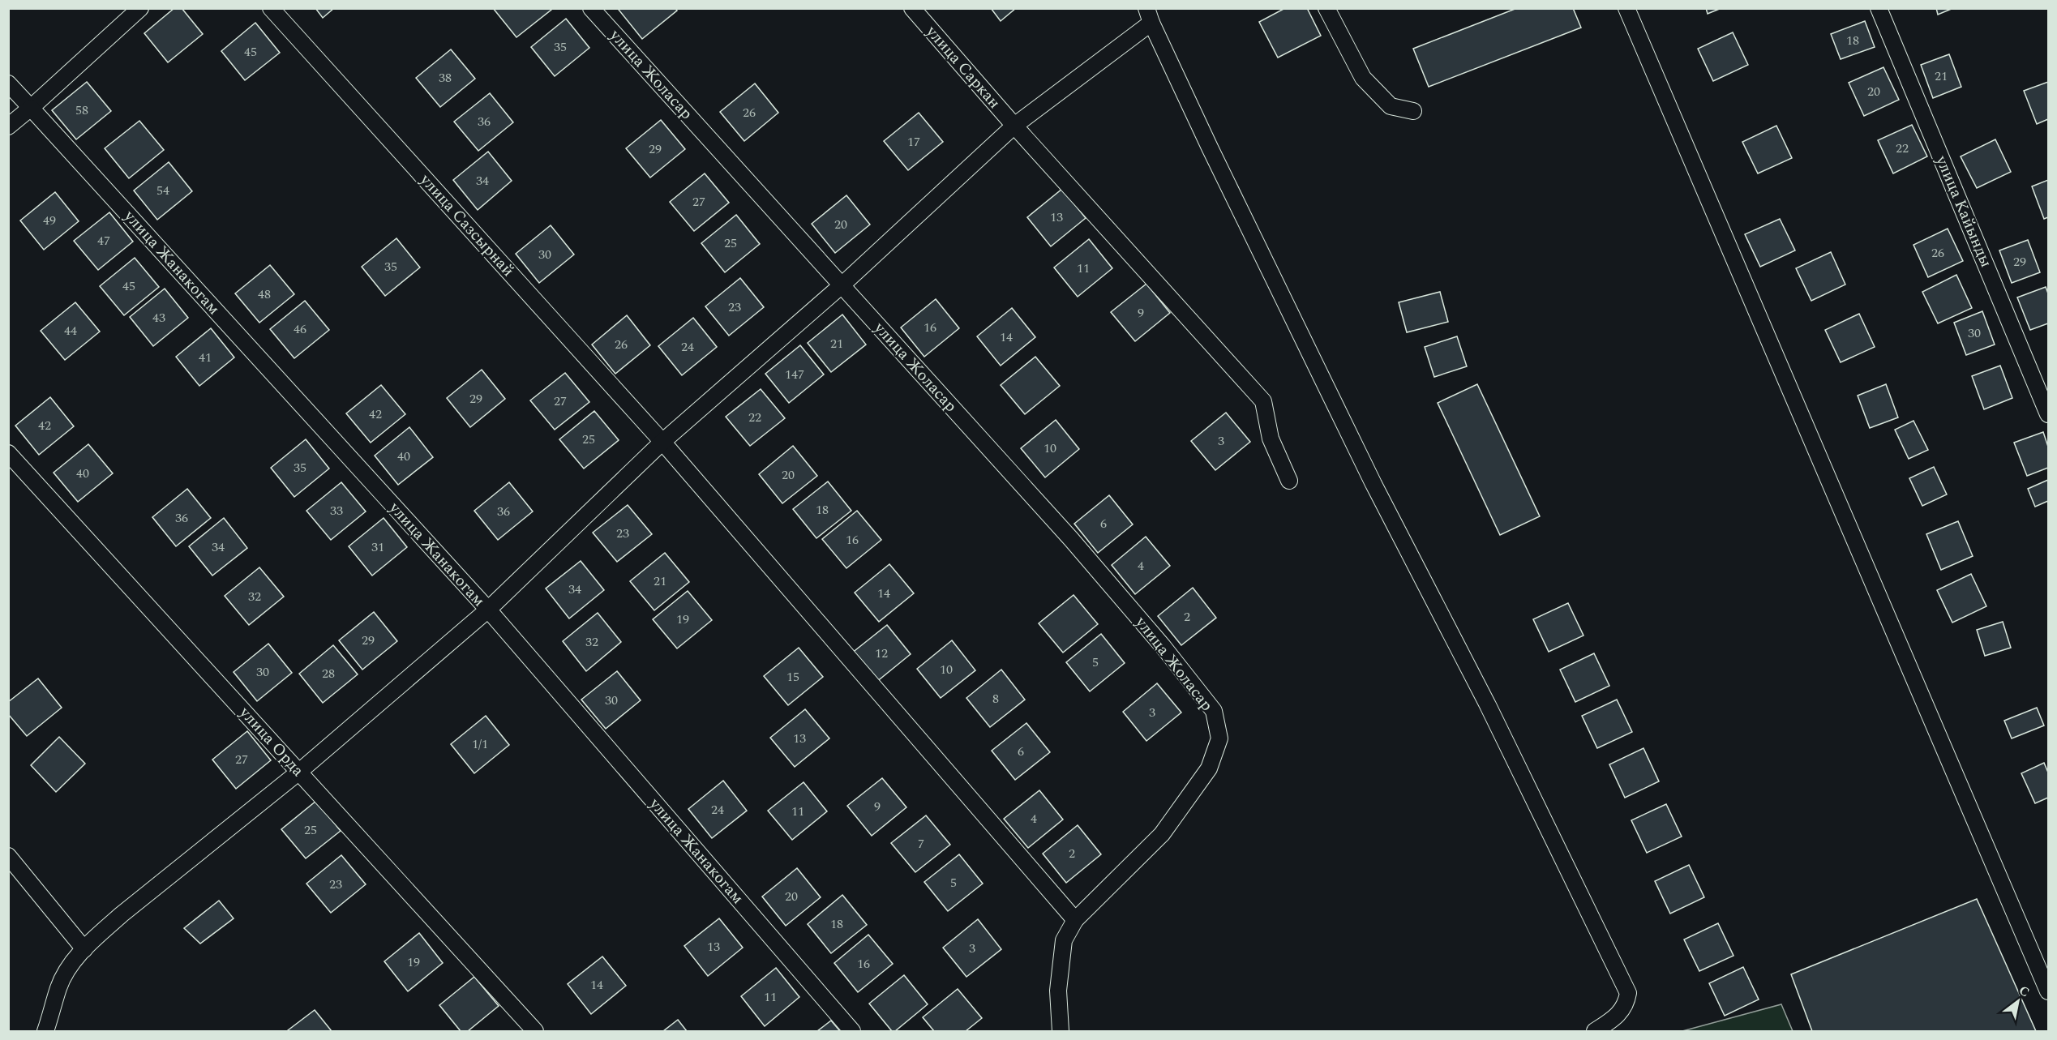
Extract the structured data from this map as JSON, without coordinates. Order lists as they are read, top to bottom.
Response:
{
  "streets": {
    "street": [
      "улица Саркан",
      "улица Жоласар",
      "улица Кайынды",
      "улица Сазсырнай",
      "улица Жанакогам",
      "улица Орда"
    ]
  },
  "crossings": [
    ["улица Жоласар", "улица Сазсырнай"]
  ],
  "house_numbers": [
    "18",
    "35",
    "45",
    "21",
    "38",
    "20",
    "58",
    "26",
    "36",
    "17",
    "22",
    "29",
    "34",
    "54",
    "27",
    "13",
    "49",
    "20",
    "47",
    "25",
    "26",
    "30",
    "29",
    "35",
    "11",
    "45",
    "48",
    "23",
    "9",
    "43",
    "16",
    "46",
    "44",
    "30",
    "14",
    "21",
    "26",
    "24",
    "41",
    "147",
    "29",
    "27",
    "42",
    "22",
    "42",
    "25",
    "3",
    "10",
    "40",
    "35",
    "40",
    "20",
    "18",
    "33",
    "36",
    "36",
    "6",
    "23",
    "16",
    "34",
    "31",
    "4",
    "21",
    "34",
    "14",
    "32",
    "2",
    "19",
    "29",
    "32",
    "12",
    "5",
    "10",
    "30",
    "28",
    "15",
    "8",
    "30",
    "3",
    "13",
    "1/1",
    "6",
    "27",
    "9",
    "24",
    "11",
    "4",
    "25",
    "7",
    "2",
    "5",
    "23",
    "20",
    "18",
    "13",
    "3",
    "19",
    "16",
    "14",
    "11"
  ],
  "north": "top right"
}
